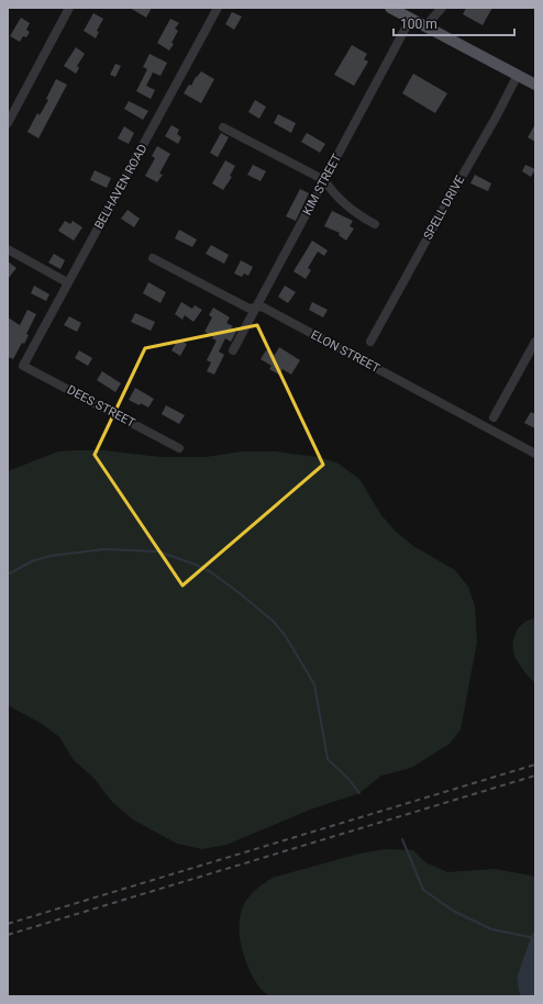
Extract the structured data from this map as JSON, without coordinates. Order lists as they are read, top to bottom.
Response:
{
  "streets": {
    "street": [
      "KIM STREET",
      "BELHAVEN ROAD",
      "SPELL DRIVE",
      "ELON STREET",
      "DEES STREET"
    ]
  },
  "crossings": [
    ["KIM STREET", "ELON STREET"],
    ["BELHAVEN ROAD", "DEES STREET"]
  ],
  "scale_bar": "100 m"
}
